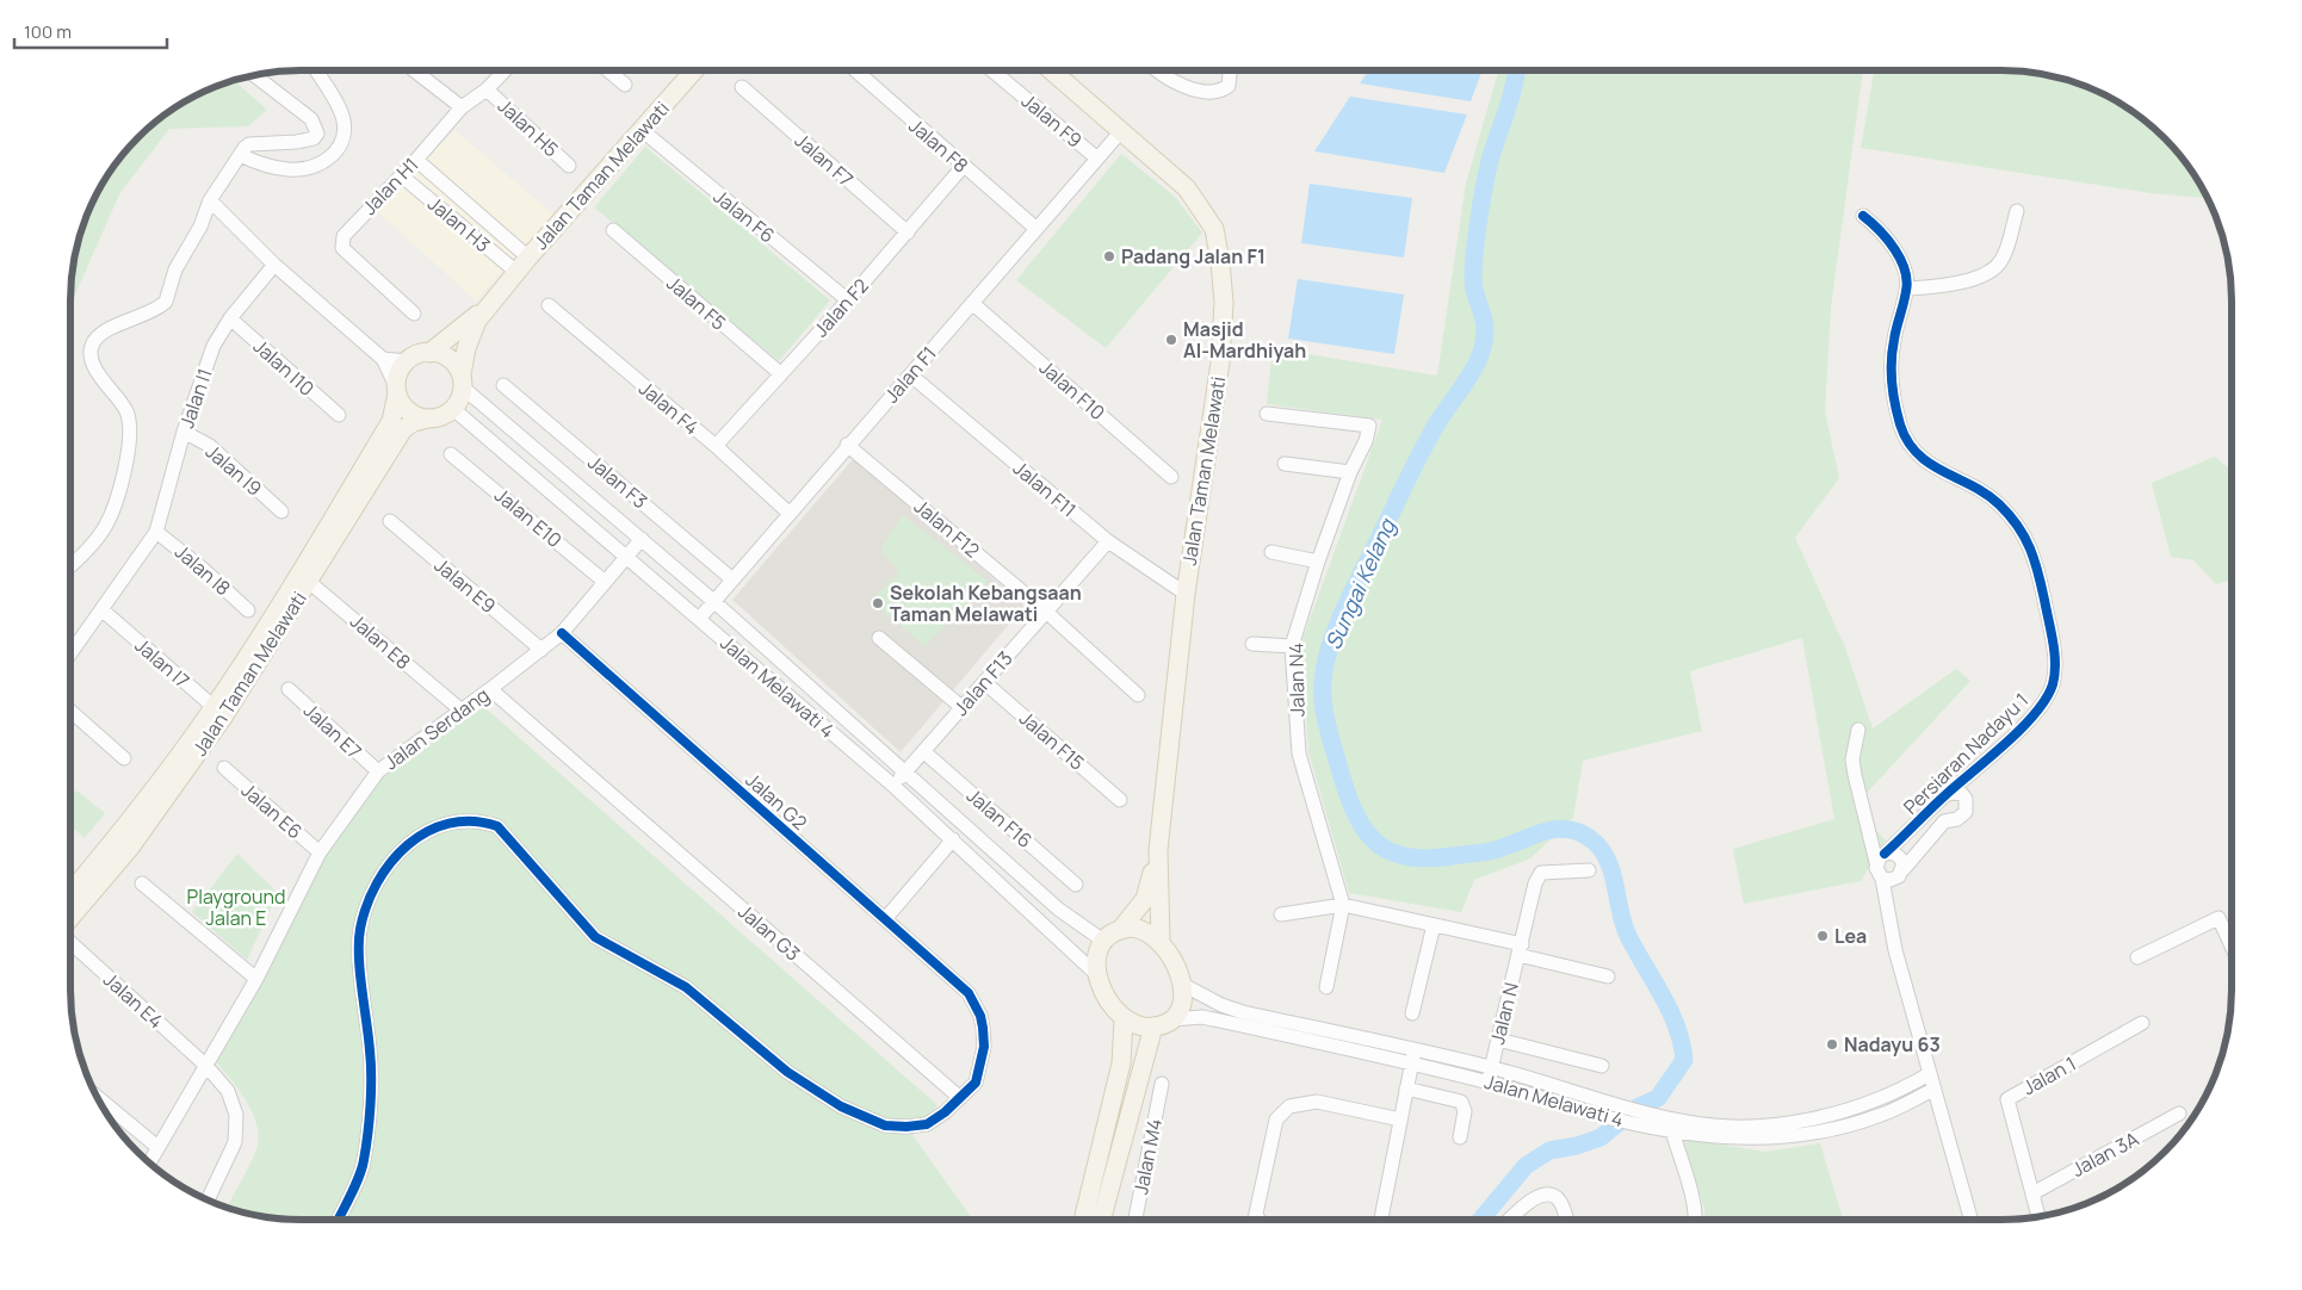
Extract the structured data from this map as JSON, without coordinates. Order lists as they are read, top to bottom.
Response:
{
  "streets": {
    "main road": ["Jalan Taman Melawati"],
    "street": [
      "Jalan F9",
      "Jalan H5",
      "Jalan F8",
      "Jalan F7",
      "Jalan H1",
      "Jalan F6",
      "Jalan H3",
      "Jalan F5",
      "Jalan F2",
      "Jalan I10",
      "Jalan F1",
      "Jalan F10",
      "Jalan I1",
      "Jalan F4",
      "Jalan I9",
      "Jalan F3",
      "Jalan F11",
      "Jalan E10",
      "Jalan F12",
      "Jalan I8",
      "Jalan E9",
      "Jalan E8",
      "Jalan I7",
      "Jalan N4",
      "Jalan F13",
      "Jalan Melawati 4",
      "Jalan Serdang",
      "Jalan E7",
      "Jalan F15",
      "Persiaran Nadayu 1",
      "Jalan G2",
      "Jalan E6",
      "Jalan F16",
      "Jalan G3",
      "Jalan E4",
      "Jalan N",
      "Jalan 1",
      "Jalan 3A",
      "Jalan M4"
    ]
  },
  "crossings": [
    ["Jalan F9", "Jalan F1"],
    ["Jalan H5", "Jalan H1"],
    ["Jalan F8", "Jalan F2"],
    ["Jalan F8", "Jalan F1"],
    ["Jalan F7", "Jalan F2"],
    ["Jalan Taman Melawati", "Jalan F6"],
    ["Jalan Taman Melawati", "Jalan H3"],
    ["Jalan Taman Melawati", "Jalan F1"],
    ["Jalan Taman Melawati", "Jalan F11"],
    ["Jalan Taman Melawati", "Jalan E8"],
    ["Jalan Taman Melawati", "Jalan I7"],
    ["Jalan Taman Melawati", "Jalan Melawati 4"],
    ["Jalan H1", "Jalan H3"],
    ["Jalan F6", "Jalan F2"],
    ["Jalan F5", "Jalan F2"],
    ["Jalan F2", "Jalan F4"],
    ["Jalan I10", "Jalan I1"],
    ["Jalan F1", "Jalan F10"],
    ["Jalan F1", "Jalan F4"],
    ["Jalan F1", "Jalan F3"],
    ["Jalan F1", "Jalan F11"],
    ["Jalan F1", "Jalan F12"],
    ["Jalan F1", "Jalan Melawati 4"],
    ["Jalan I1", "Jalan I9"],
    ["Jalan I1", "Jalan I8"],
    ["Jalan I1", "Jalan I7"],
    ["Jalan F11", "Jalan F13"],
    ["Jalan E10", "Jalan Serdang"],
    ["Jalan F12", "Jalan F13"],
    ["Jalan E9", "Jalan Serdang"],
    ["Jalan E8", "Jalan Serdang"],
    ["Jalan F13", "Jalan Melawati 4"],
    ["Jalan F13", "Jalan F15"],
    ["Jalan F13", "Jalan F16"],
    ["Jalan Melawati 4", "Jalan Serdang"],
    ["Jalan Melawati 4", "Jalan N"],
    ["Jalan Serdang", "Jalan E7"],
    ["Jalan Serdang", "Jalan G2"],
    ["Jalan Serdang", "Jalan E6"],
    ["Jalan Serdang", "Jalan G3"],
    ["Jalan Serdang", "Jalan E4"],
    ["Jalan G2", "Jalan G3"],
    ["Jalan 1", "Jalan 3A"]
  ],
  "water": ["Sungai Kelang"],
  "parks": ["Playground Jalan E"],
  "places": [
    "Padang Jalan F1",
    "Masjid Al-Mardhiyah",
    "Sekolah Kebangsaan Taman Melawati",
    "Lea",
    "Nadayu 63"
  ],
  "scale_bar": "100 m"
}
